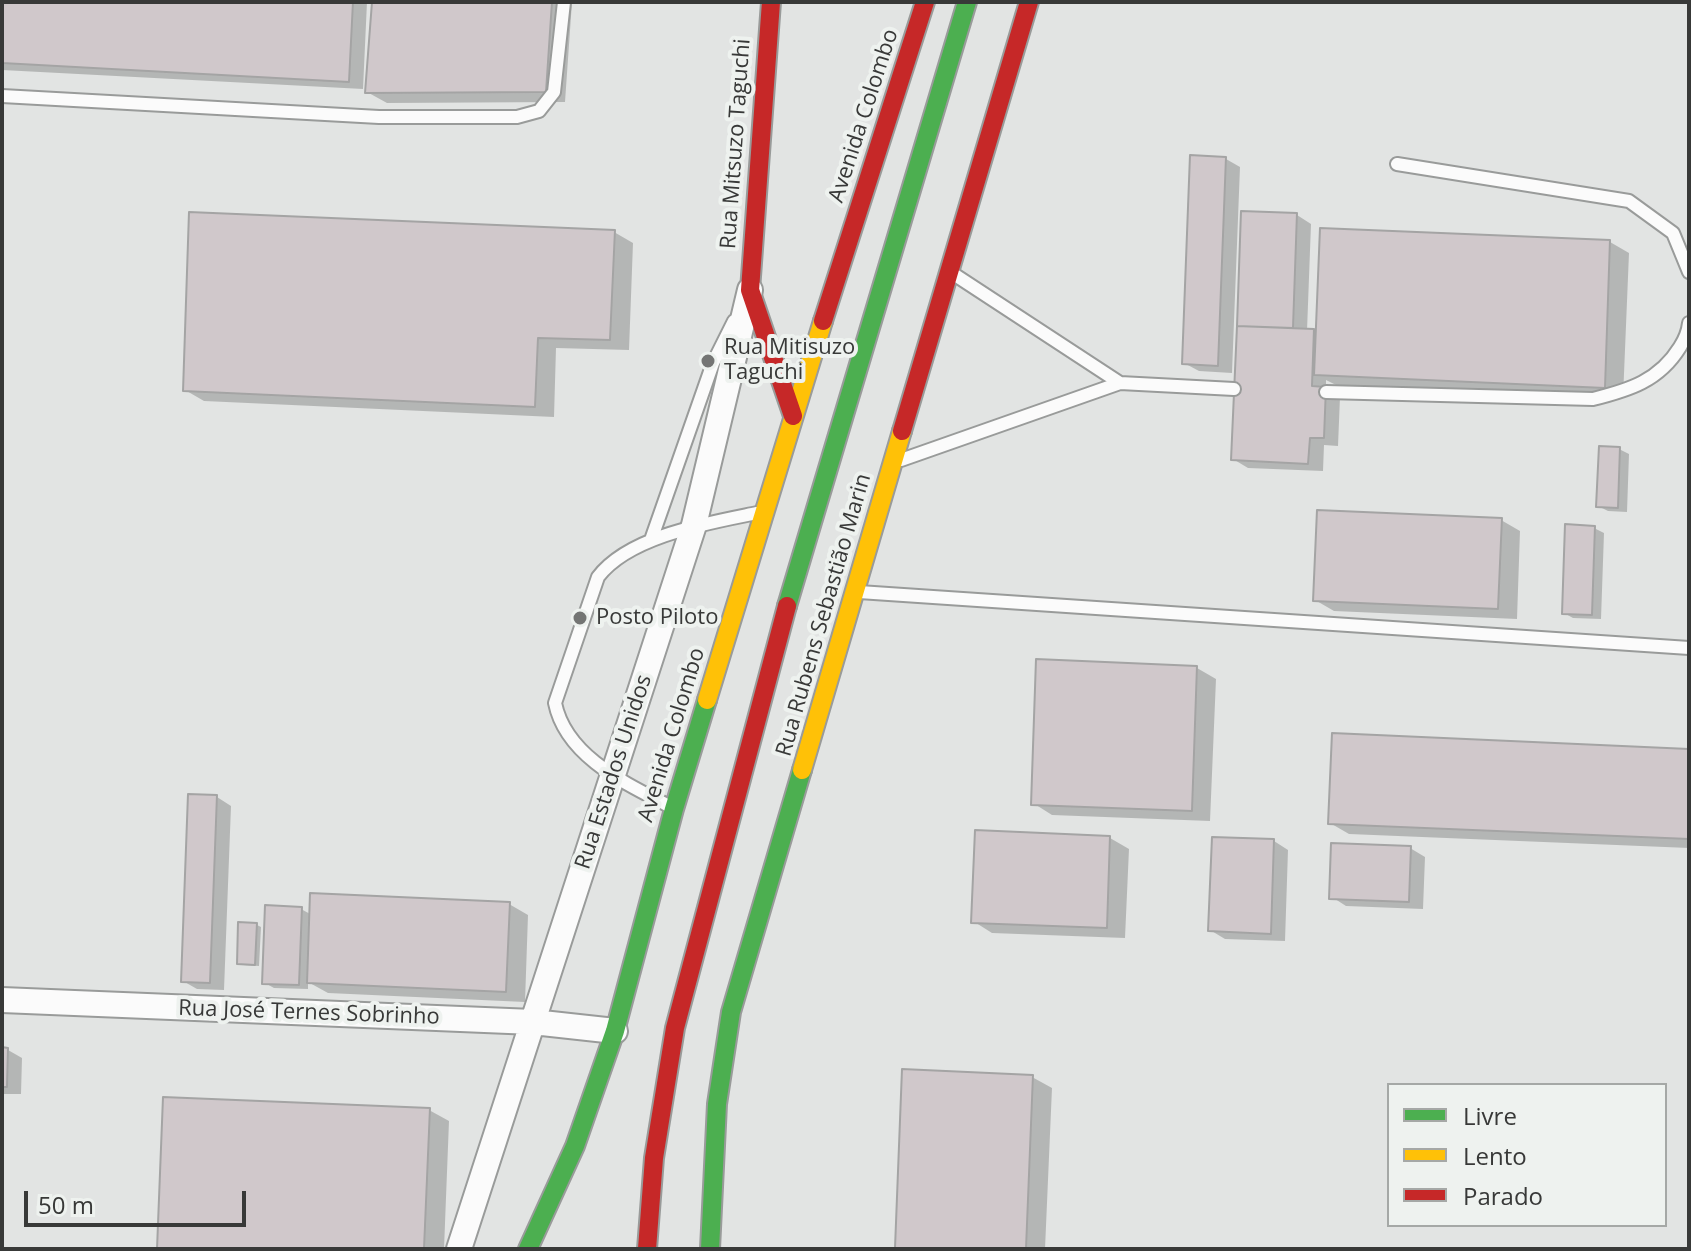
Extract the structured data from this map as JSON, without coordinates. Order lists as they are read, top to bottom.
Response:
{
  "streets": {
    "main road": ["Avenida Colombo", "Rua Mitsuzo Taguchi", "Rua Rubens Sebastião Marin"],
    "street": ["Rua Estados Unidos", "Rua José Ternes Sobrinho"]
  },
  "crossings": [
    ["Avenida Colombo", "Rua José Ternes Sobrinho"],
    ["Rua Mitsuzo Taguchi", "Rua Estados Unidos"],
    ["Rua Estados Unidos", "Rua José Ternes Sobrinho"]
  ],
  "places": ["Rua Mitisuzo Taguchi", "Posto Piloto"],
  "legend": ["Livre", "Lento", "Parado"],
  "scale_bar": "50 m"
}
